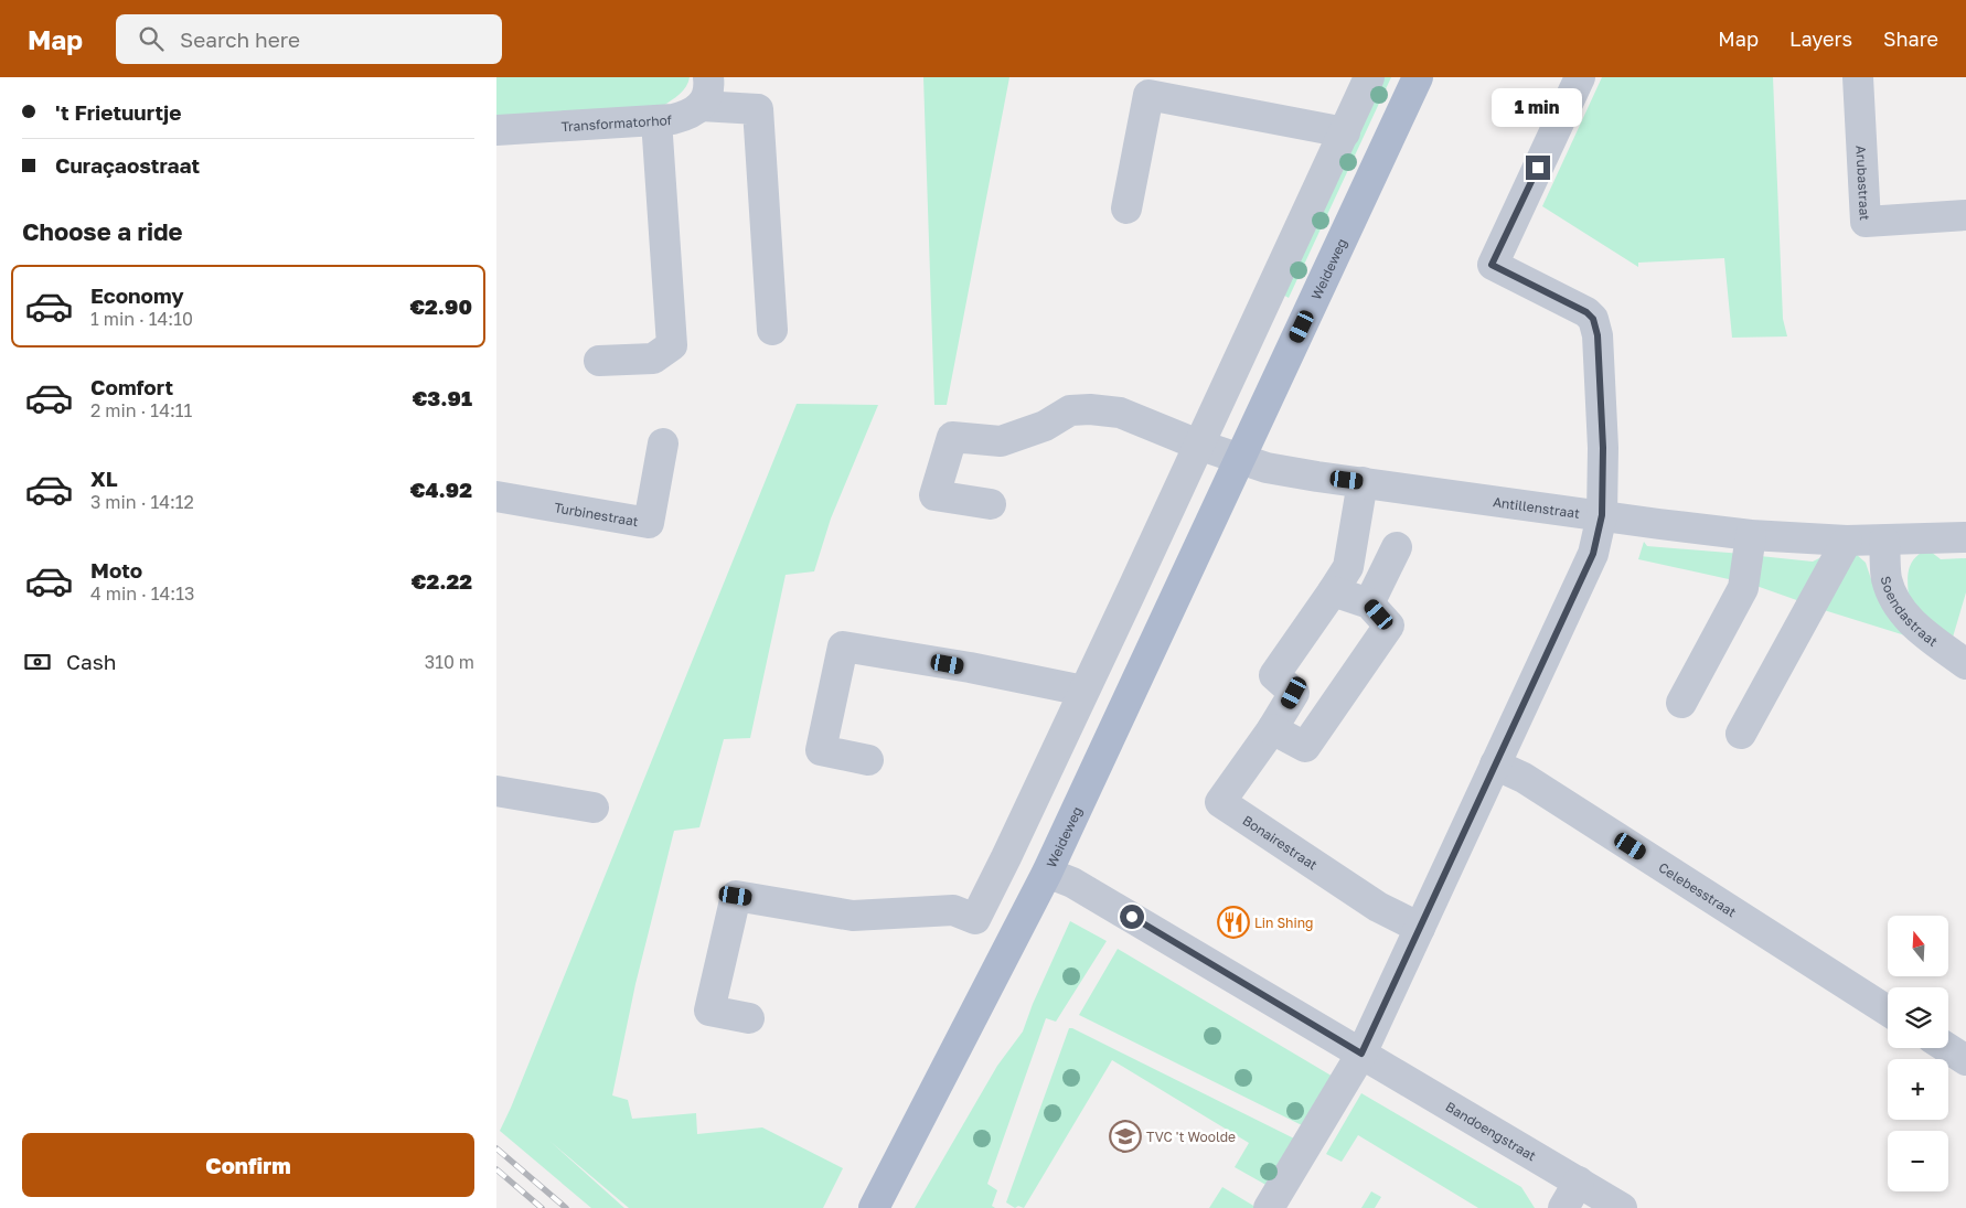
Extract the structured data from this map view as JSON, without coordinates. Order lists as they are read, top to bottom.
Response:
{
  "streets": {
    "main road": ["Weideweg"],
    "street": [
      "Transformatorhof",
      "Arubastraat",
      "Antillenstraat",
      "Turbinestraat",
      "Soendastraat",
      "Bonairestraat",
      "Celebesstraat",
      "Bandoengstraat"
    ]
  },
  "crossings": [
    ["Weideweg", "Antillenstraat"],
    ["Weideweg", "Bandoengstraat"],
    ["Antillenstraat", "Soendastraat"],
    ["Antillenstraat", "Bonairestraat"]
  ],
  "places": {
    "restaurant": ["Lin Shing"],
    "school or university": ["TVC 't Woolde"]
  },
  "north": "top",
  "page": {
    "header": "Map",
    "search": "Search here",
    "nav": ["Map", "Layers", "Share"],
    "banner": ["'t Frietuurtje", "Curaçaostraat"],
    "bubble": "1 min",
    "heading": "Choose a ride",
    "list": [
      {
        "name": "Economy",
        "note": "1 min · 14:10",
        "value": "€2.90"
      },
      {
        "name": "Comfort",
        "note": "2 min · 14:11",
        "value": "€3.91"
      },
      {
        "name": "XL",
        "note": "3 min · 14:12",
        "value": "€4.92"
      },
      {
        "name": "Moto",
        "note": "4 min · 14:13",
        "value": "€2.22"
      }
    ],
    "pay": ["Cash", "310 m"],
    "map_buttons": ["+", "−"],
    "buttons": "Confirm"
  }
}
